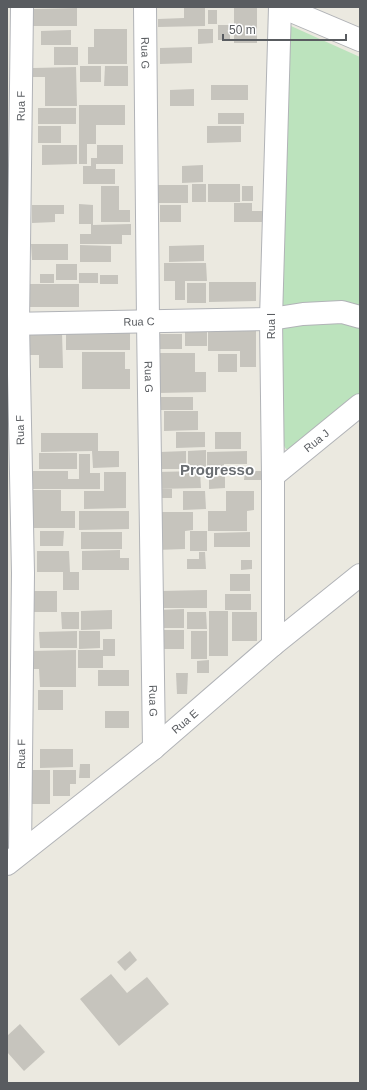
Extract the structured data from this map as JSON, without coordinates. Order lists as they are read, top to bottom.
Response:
{
  "streets": {
    "street": [
      "Rua G",
      "Rua F",
      "Rua C",
      "Rua I",
      "Rua J",
      "Rua E"
    ]
  },
  "crossings": [
    ["Rua G", "Rua C"],
    ["Rua G", "Rua E"],
    ["Rua F", "Rua C"],
    ["Rua F", "Rua E"],
    ["Rua C", "Rua I"],
    ["Rua I", "Rua J"],
    ["Rua I", "Rua E"]
  ],
  "districts": ["Progresso"],
  "scale_bar": "50 m"
}
